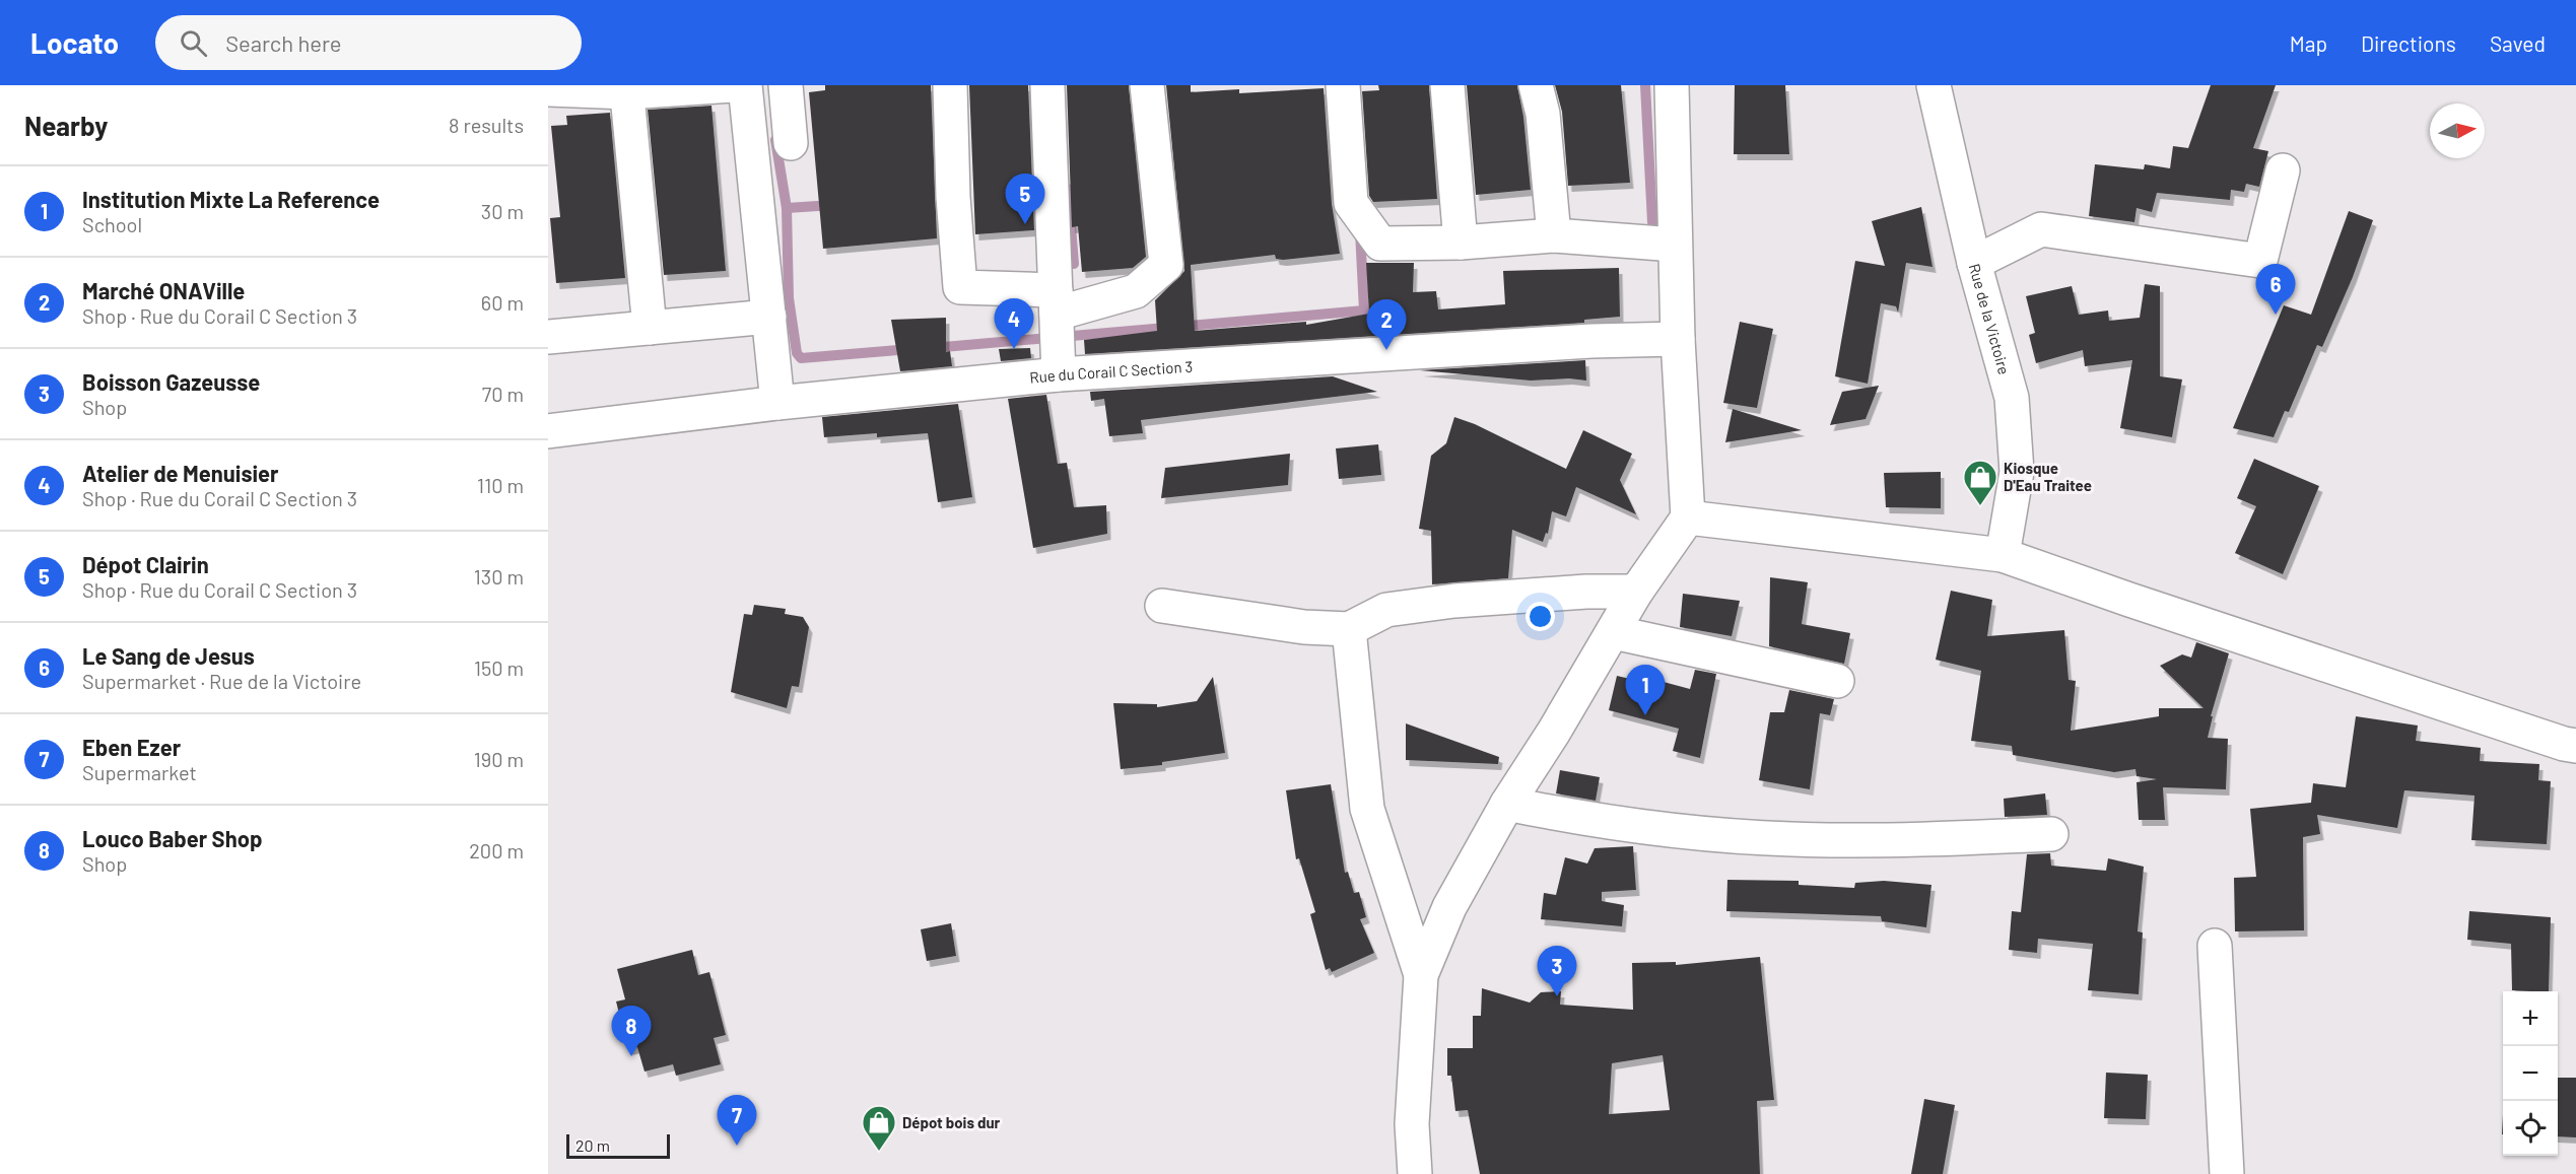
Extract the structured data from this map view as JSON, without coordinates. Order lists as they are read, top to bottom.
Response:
{
  "streets": {
    "street": ["Rue de la Victoire", "Rue du Corail C Section 3"]
  },
  "places": {
    "shop": ["Kiosque D'Eau Traitee", "Dépot bois dur"]
  },
  "scale_bar": "20 m",
  "north": "right",
  "page": {
    "header": "Locato",
    "search": "Search here",
    "nav": ["Map", "Directions", "Saved"],
    "heading": ["Nearby", "8 results"],
    "list": [
      {
        "mark": "1",
        "name": "Institution Mixte La Reference",
        "note": "School",
        "value": "30 m"
      },
      {
        "mark": "2",
        "name": "Marché ONAVille",
        "note": "Shop · Rue du Corail C Section 3",
        "value": "60 m"
      },
      {
        "mark": "3",
        "name": "Boisson Gazeusse",
        "note": "Shop",
        "value": "70 m"
      },
      {
        "mark": "4",
        "name": "Atelier de Menuisier",
        "note": "Shop · Rue du Corail C Section 3",
        "value": "110 m"
      },
      {
        "mark": "5",
        "name": "Dépot Clairin",
        "note": "Shop · Rue du Corail C Section 3",
        "value": "130 m"
      },
      {
        "mark": "6",
        "name": "Le Sang de Jesus",
        "note": "Supermarket · Rue de la Victoire",
        "value": "150 m"
      },
      {
        "mark": "7",
        "name": "Eben Ezer",
        "note": "Supermarket",
        "value": "190 m"
      },
      {
        "mark": "8",
        "name": "Louco Baber Shop",
        "note": "Shop",
        "value": "200 m"
      }
    ],
    "pins": [
      "5",
      "6",
      "4",
      "2",
      "1",
      "3",
      "8",
      "7"
    ],
    "map_buttons": ["+", "−"],
    "scale": "20 m"
  }
}
